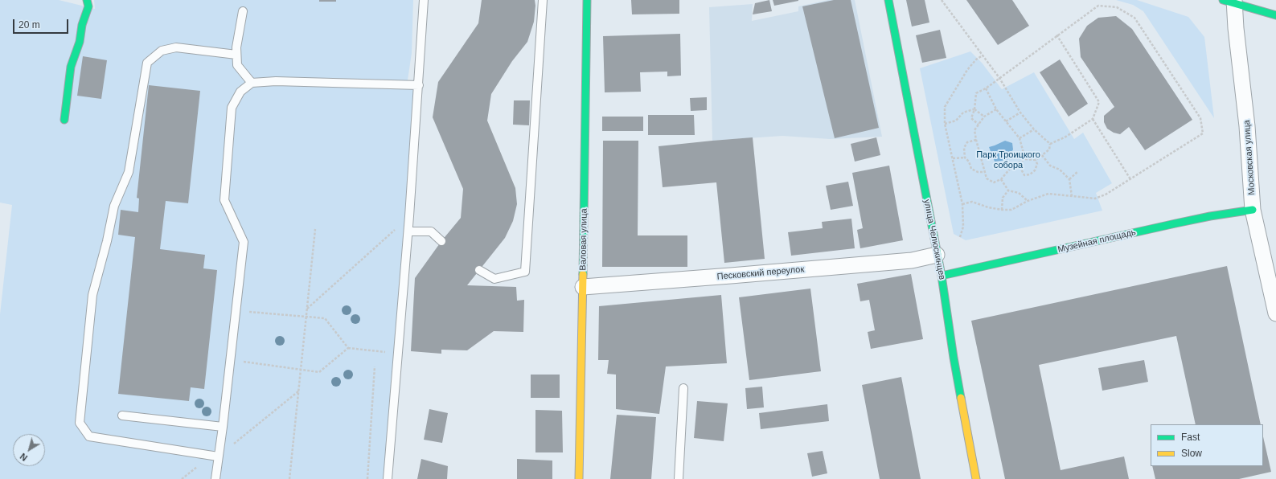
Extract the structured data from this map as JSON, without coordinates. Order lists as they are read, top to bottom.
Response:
{
  "streets": {
    "street": [
      "Московская улица",
      "Валовая улица",
      "улица Челюскинцев",
      "Музейная площадь",
      "Песковский переулок"
    ]
  },
  "crossings": [
    ["Московская улица", "Музейная площадь"],
    ["Валовая улица", "Песковский переулок"],
    ["улица Челюскинцев", "Музейная площадь"],
    ["улица Челюскинцев", "Песковский переулок"]
  ],
  "parks": ["Парк Троицкого собора"],
  "legend": ["Fast", "Slow"],
  "scale_bar": "20 m",
  "north": "bottom left"
}
